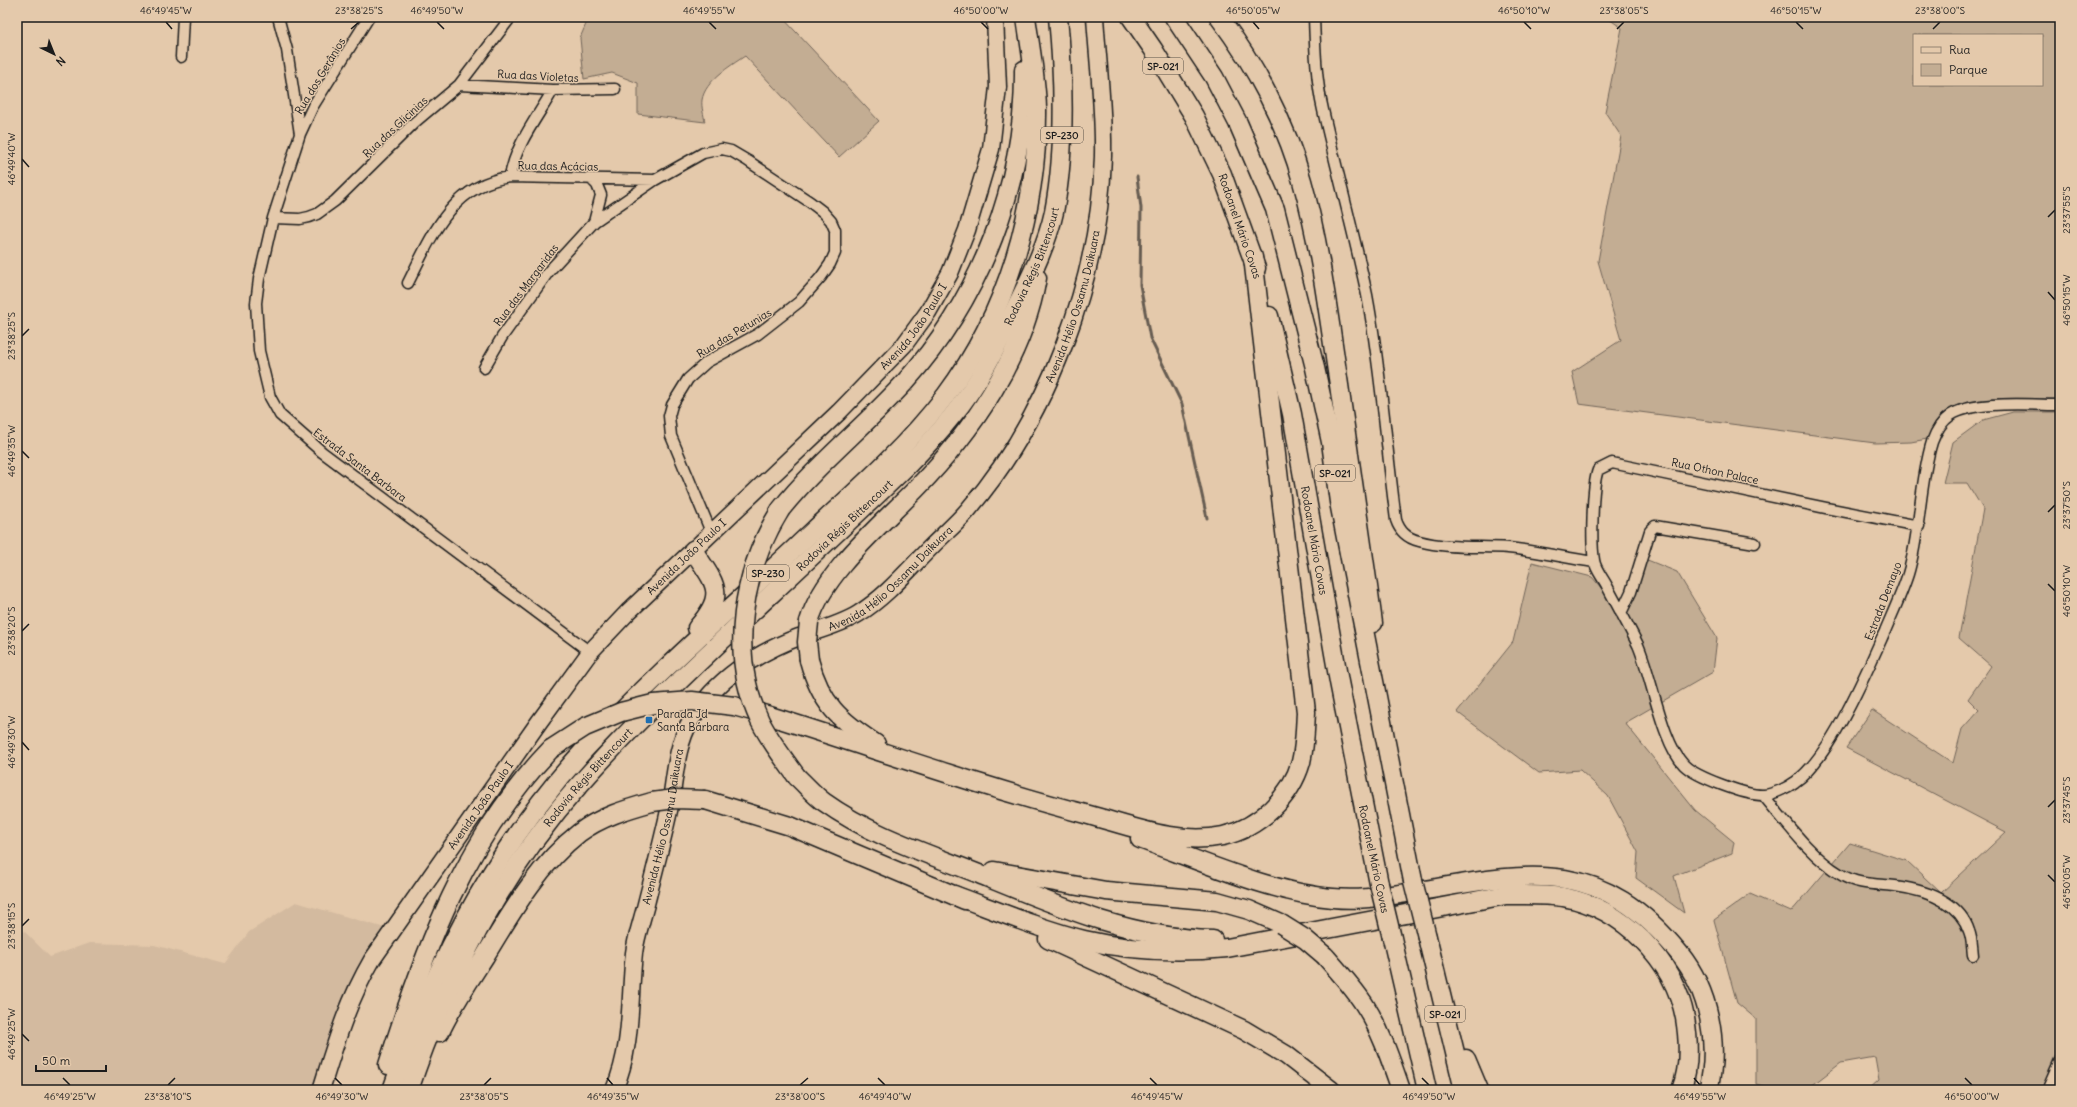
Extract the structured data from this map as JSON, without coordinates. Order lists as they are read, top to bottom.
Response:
{
  "streets": {
    "highway": [
      "SP-021",
      "SP-230",
      "Rodoanel Mário Covas",
      "Rodovia Régis Bittencourt"
    ],
    "main road": ["Avenida Hélio Ossamu Daikuara", "Avenida João Paulo I"],
    "street": [
      "Rua dos Gerânios",
      "Rua das Violetas",
      "Rua das Glicinias",
      "Rua das Acácias",
      "Rua das Margaridas",
      "Rua das Petunias",
      "Estrada Santa Barbara",
      "Rua Othon Palace",
      "Estrada Demayo"
    ]
  },
  "crossings": [
    ["Rua dos Gerânios", "Rua das Glicinias"],
    ["Rua dos Gerânios", "Estrada Santa Barbara"],
    ["Rua das Violetas", "Rua das Glicinias"],
    ["Rua das Violetas", "Rua das Acácias"],
    ["Rua das Glicinias", "Estrada Santa Barbara"],
    ["Rua das Acácias", "Rua das Margaridas"],
    ["Rua das Acácias", "Rua das Petunias"],
    ["Rua das Margaridas", "Rua das Petunias"],
    ["Avenida João Paulo I", "Rua das Petunias"],
    ["Avenida João Paulo I", "Estrada Santa Barbara"],
    ["Rua Othon Palace", "Estrada Demayo"]
  ],
  "places": {
    "transit": ["Parada Jd Santa Bárbara"]
  },
  "legend": ["Rua", "Parque"],
  "scale_bar": "50 m",
  "north": "bottom right",
  "coordinates": [
    "46°49'45\"W",
    "23°38'25\"S",
    "46°49'50\"W",
    "46°49'55\"W",
    "46°50'00\"W",
    "46°50'05\"W",
    "46°50'10\"W",
    "23°38'05\"S",
    "46°50'15\"W",
    "23°38'00\"S",
    "46°49'40\"W",
    "23°37'55\"S",
    "46°49'35\"W",
    "23°37'50\"S",
    "23°38'20\"S",
    "46°49'30\"W",
    "23°37'45\"S",
    "23°38'15\"S",
    "46°49'25\"W",
    "23°38'10\"S"
  ]
}
